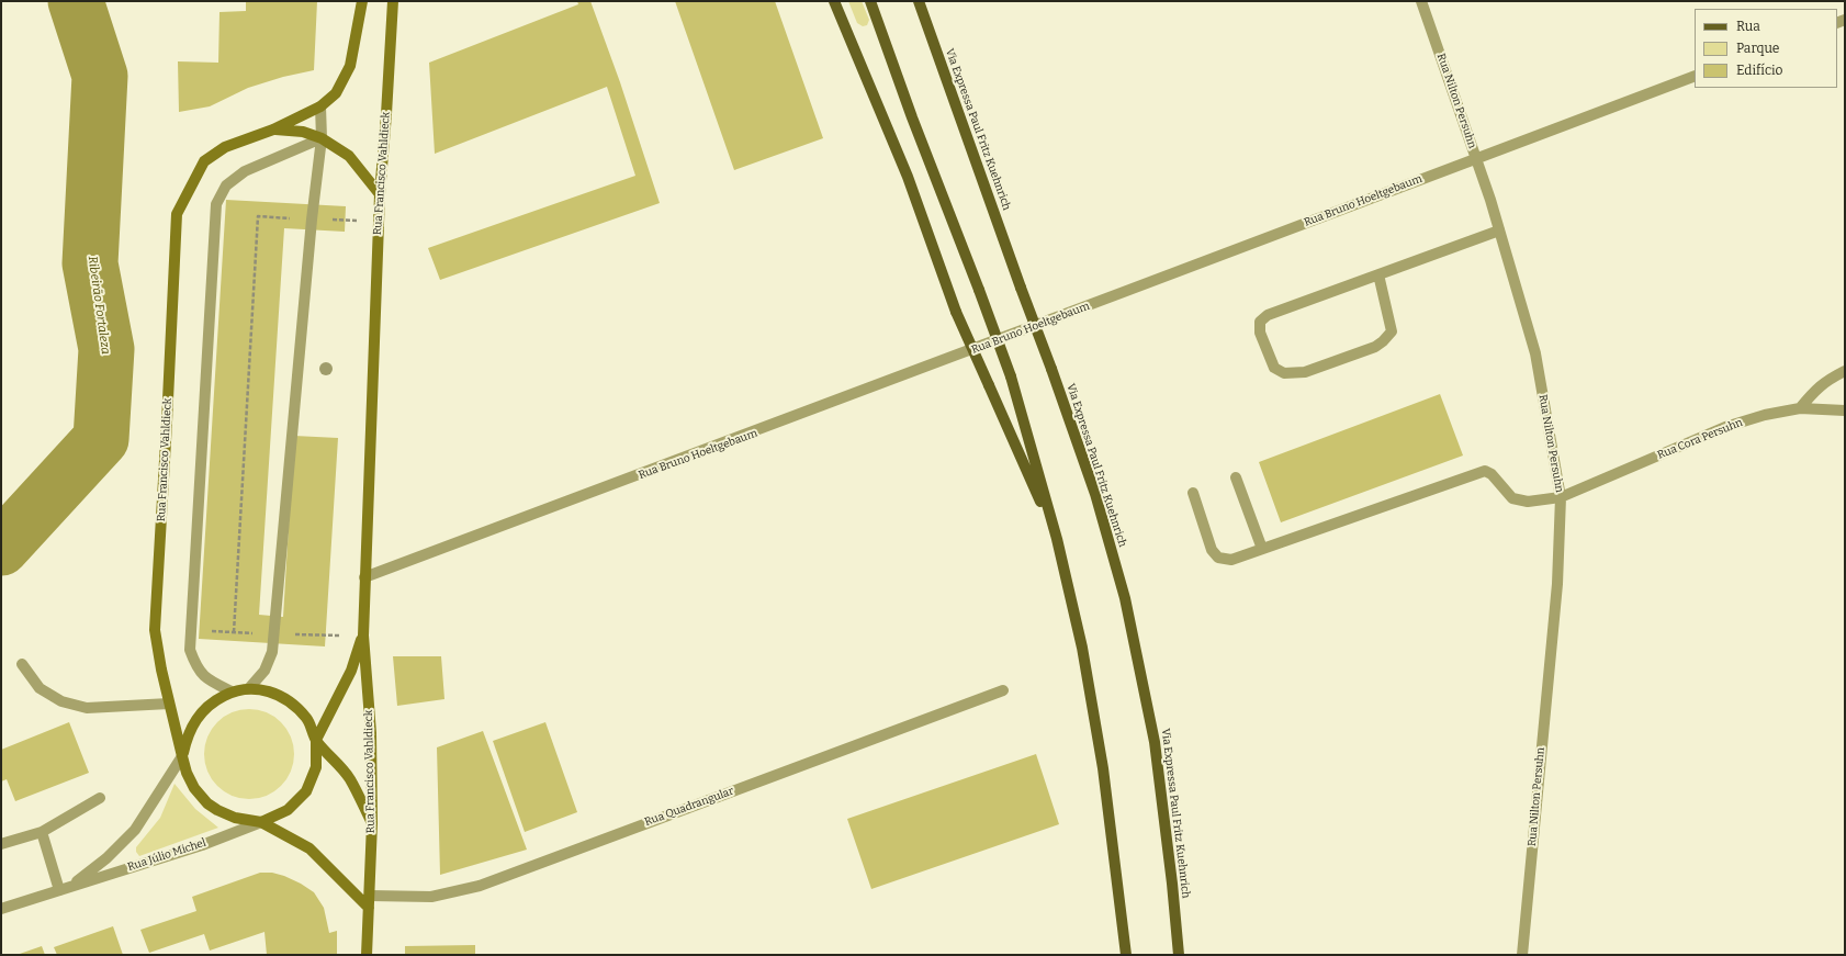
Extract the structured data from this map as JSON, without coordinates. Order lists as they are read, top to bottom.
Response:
{
  "streets": {
    "main road": ["Via Expressa Paul Fritz Kuehnrich", "Rua Francisco Vahldieck"],
    "street": [
      "Rua Nilton Persuhn",
      "Rua Bruno Hoeltgebaum",
      "Rua Cora Persuhn",
      "Rua Quadrangular",
      "Rua Júlio Michel"
    ]
  },
  "crossings": [
    ["Rua Nilton Persuhn", "Rua Bruno Hoeltgebaum"],
    ["Rua Nilton Persuhn", "Rua Cora Persuhn"],
    ["Rua Francisco Vahldieck", "Rua Bruno Hoeltgebaum"],
    ["Rua Francisco Vahldieck", "Rua Quadrangular"],
    ["Rua Francisco Vahldieck", "Rua Júlio Michel"]
  ],
  "water": ["Ribeirão Fortaleza"],
  "legend": ["Rua", "Parque", "Edifício"]
}
